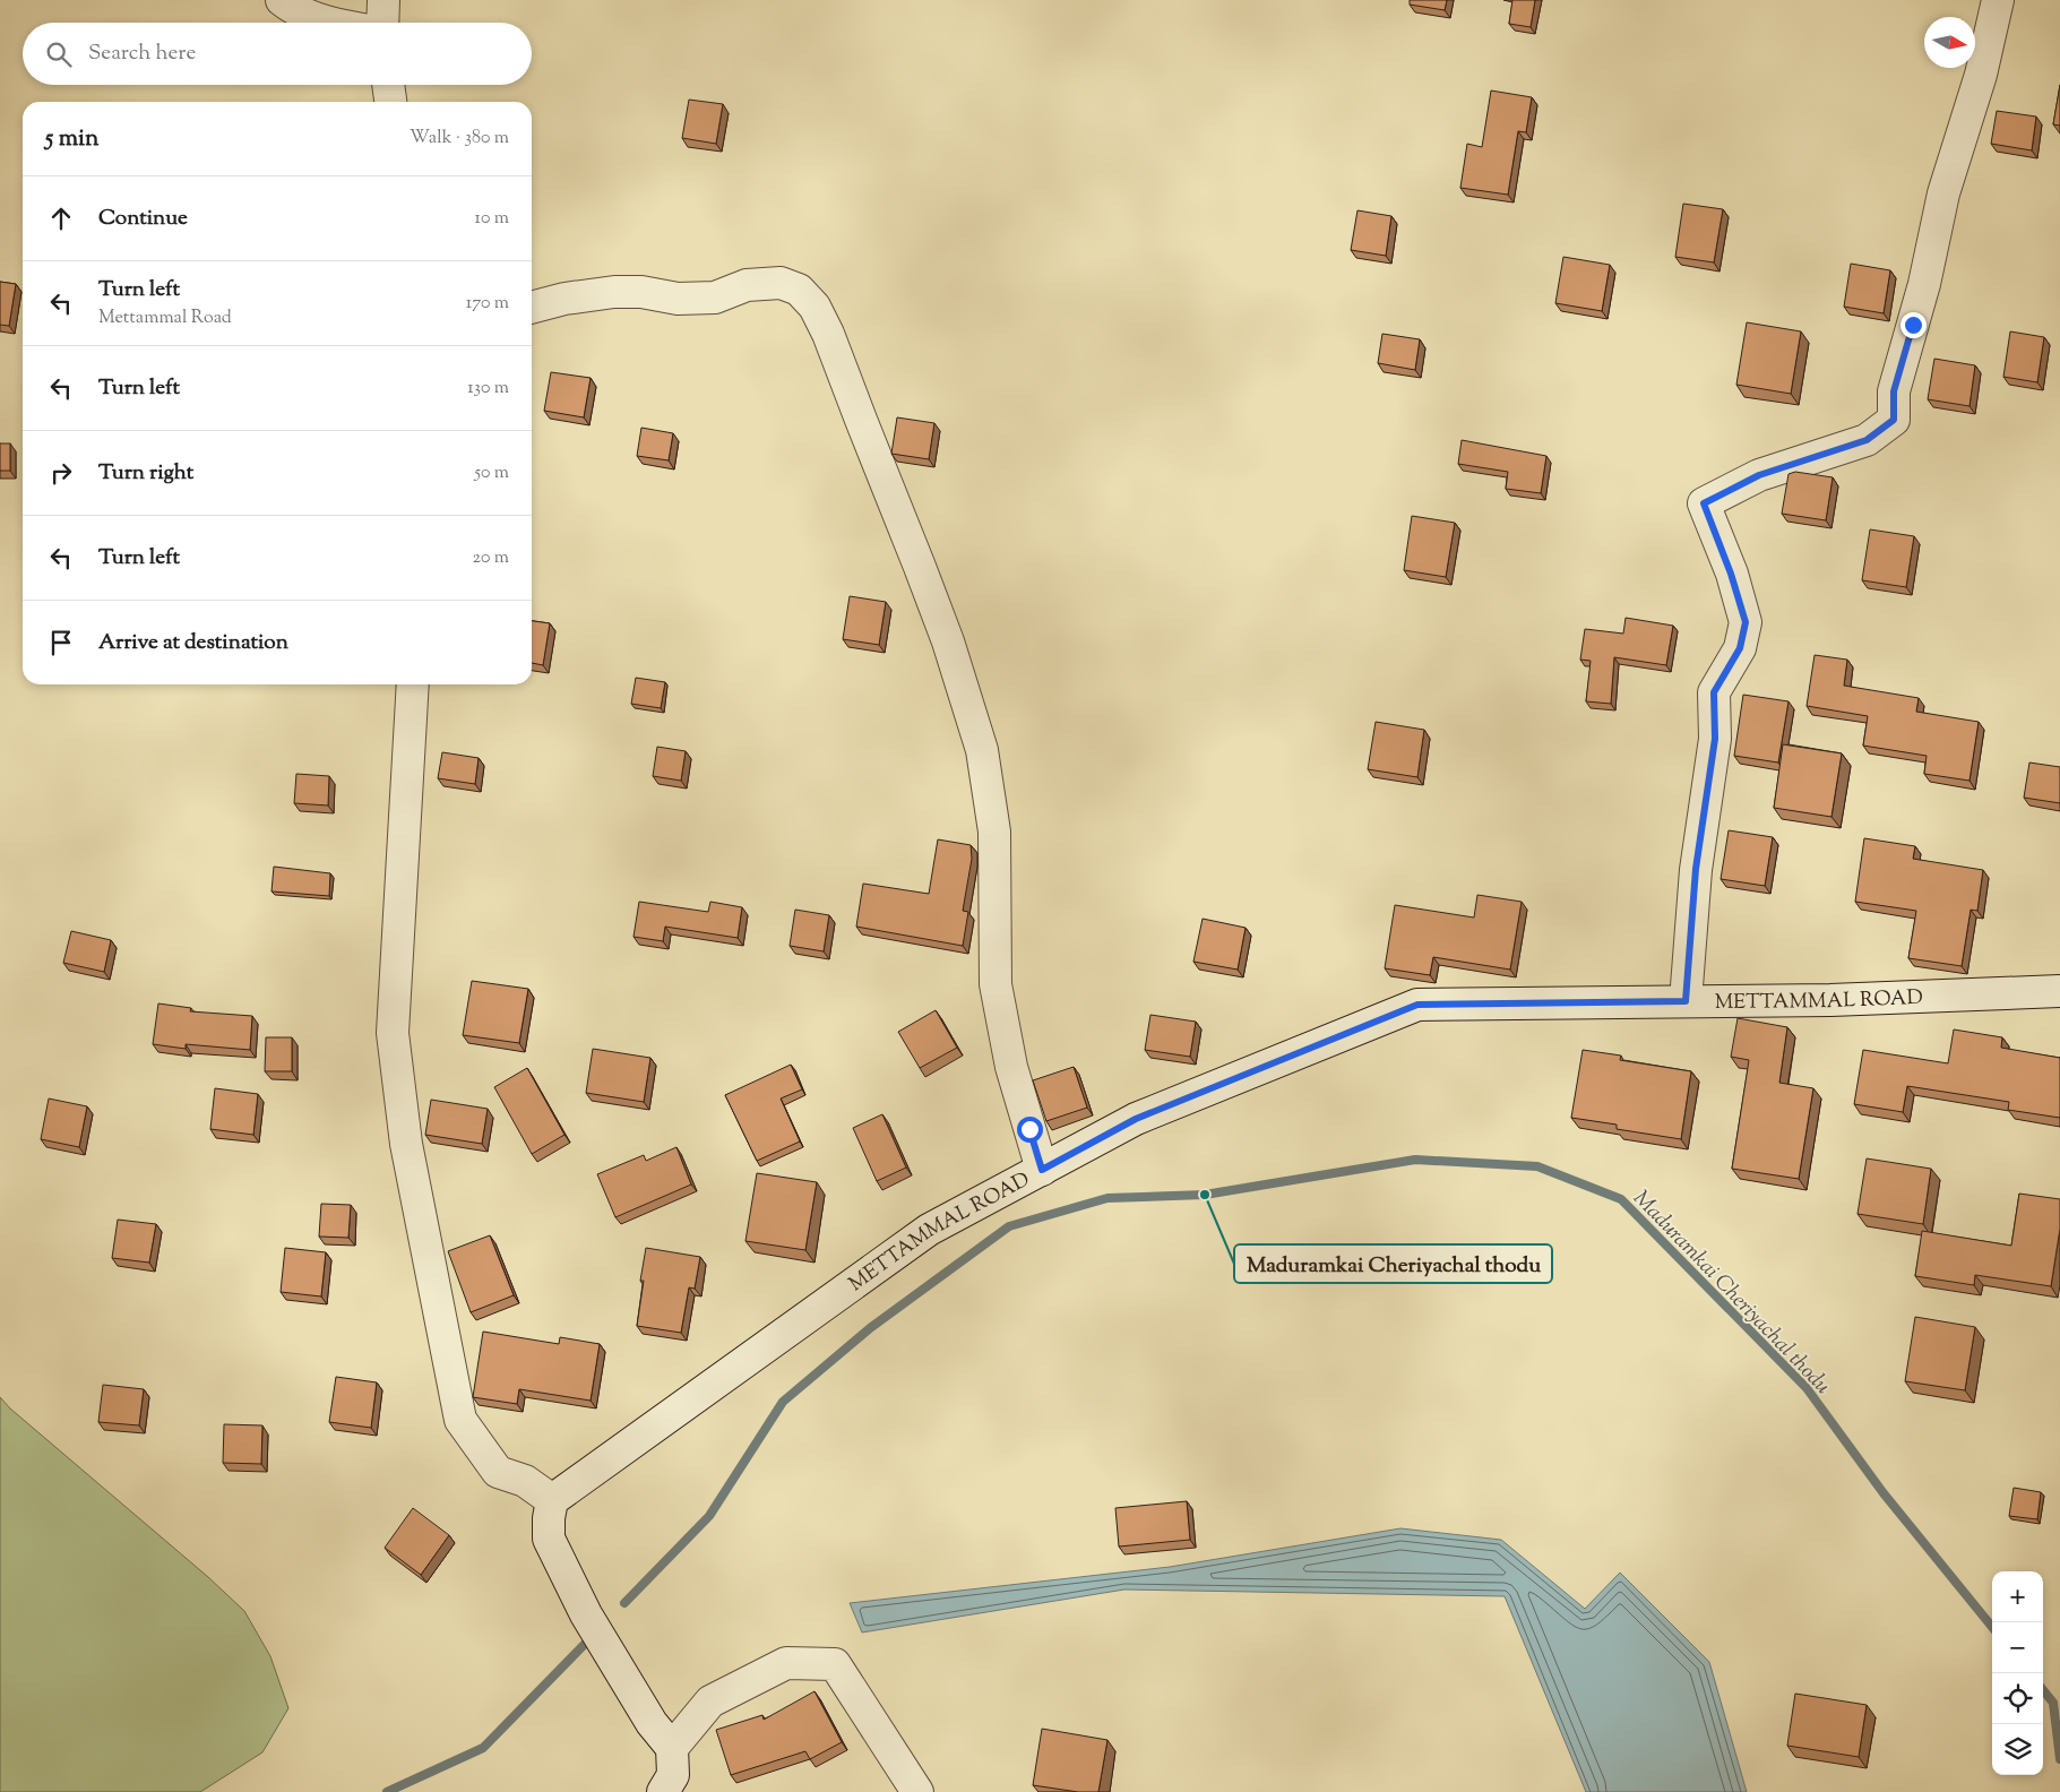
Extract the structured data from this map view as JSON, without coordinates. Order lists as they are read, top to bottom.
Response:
{
  "streets": {
    "street": ["METTAMMAL ROAD"]
  },
  "water": ["Maduramkai Cheriyachal thodu"],
  "places": ["Maduramkai Cheriyachal thodu"],
  "north": "right",
  "page": {
    "search": "Search here",
    "heading": ["5 min", "Walk · 380 m"],
    "list": [
      ["Continue", "10 m"],
      ["Turn left", "Mettammal Road", "170 m"],
      ["Turn left", "130 m"],
      ["Turn right", "50 m"],
      ["Turn left", "20 m"],
      "Arrive at destination"
    ],
    "map_buttons": ["+", "−"]
  }
}
